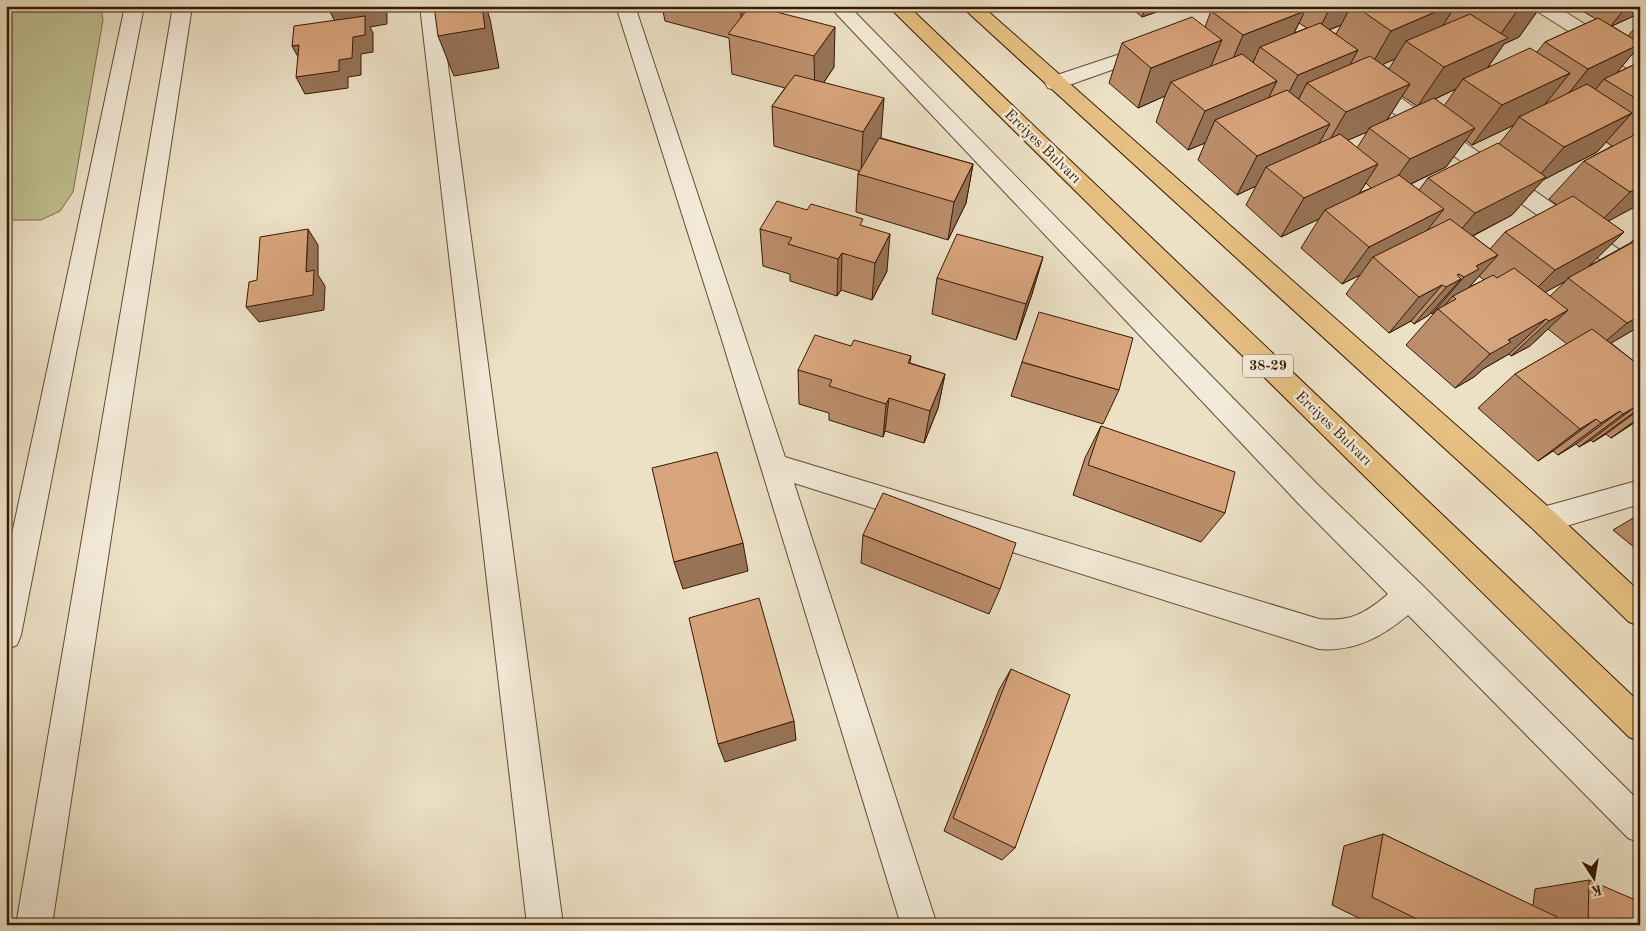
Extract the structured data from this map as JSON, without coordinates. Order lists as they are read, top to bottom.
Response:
{
  "streets": {
    "highway": ["Erciyes Bulvarı", "38-29"]
  },
  "north": "bottom"
}
